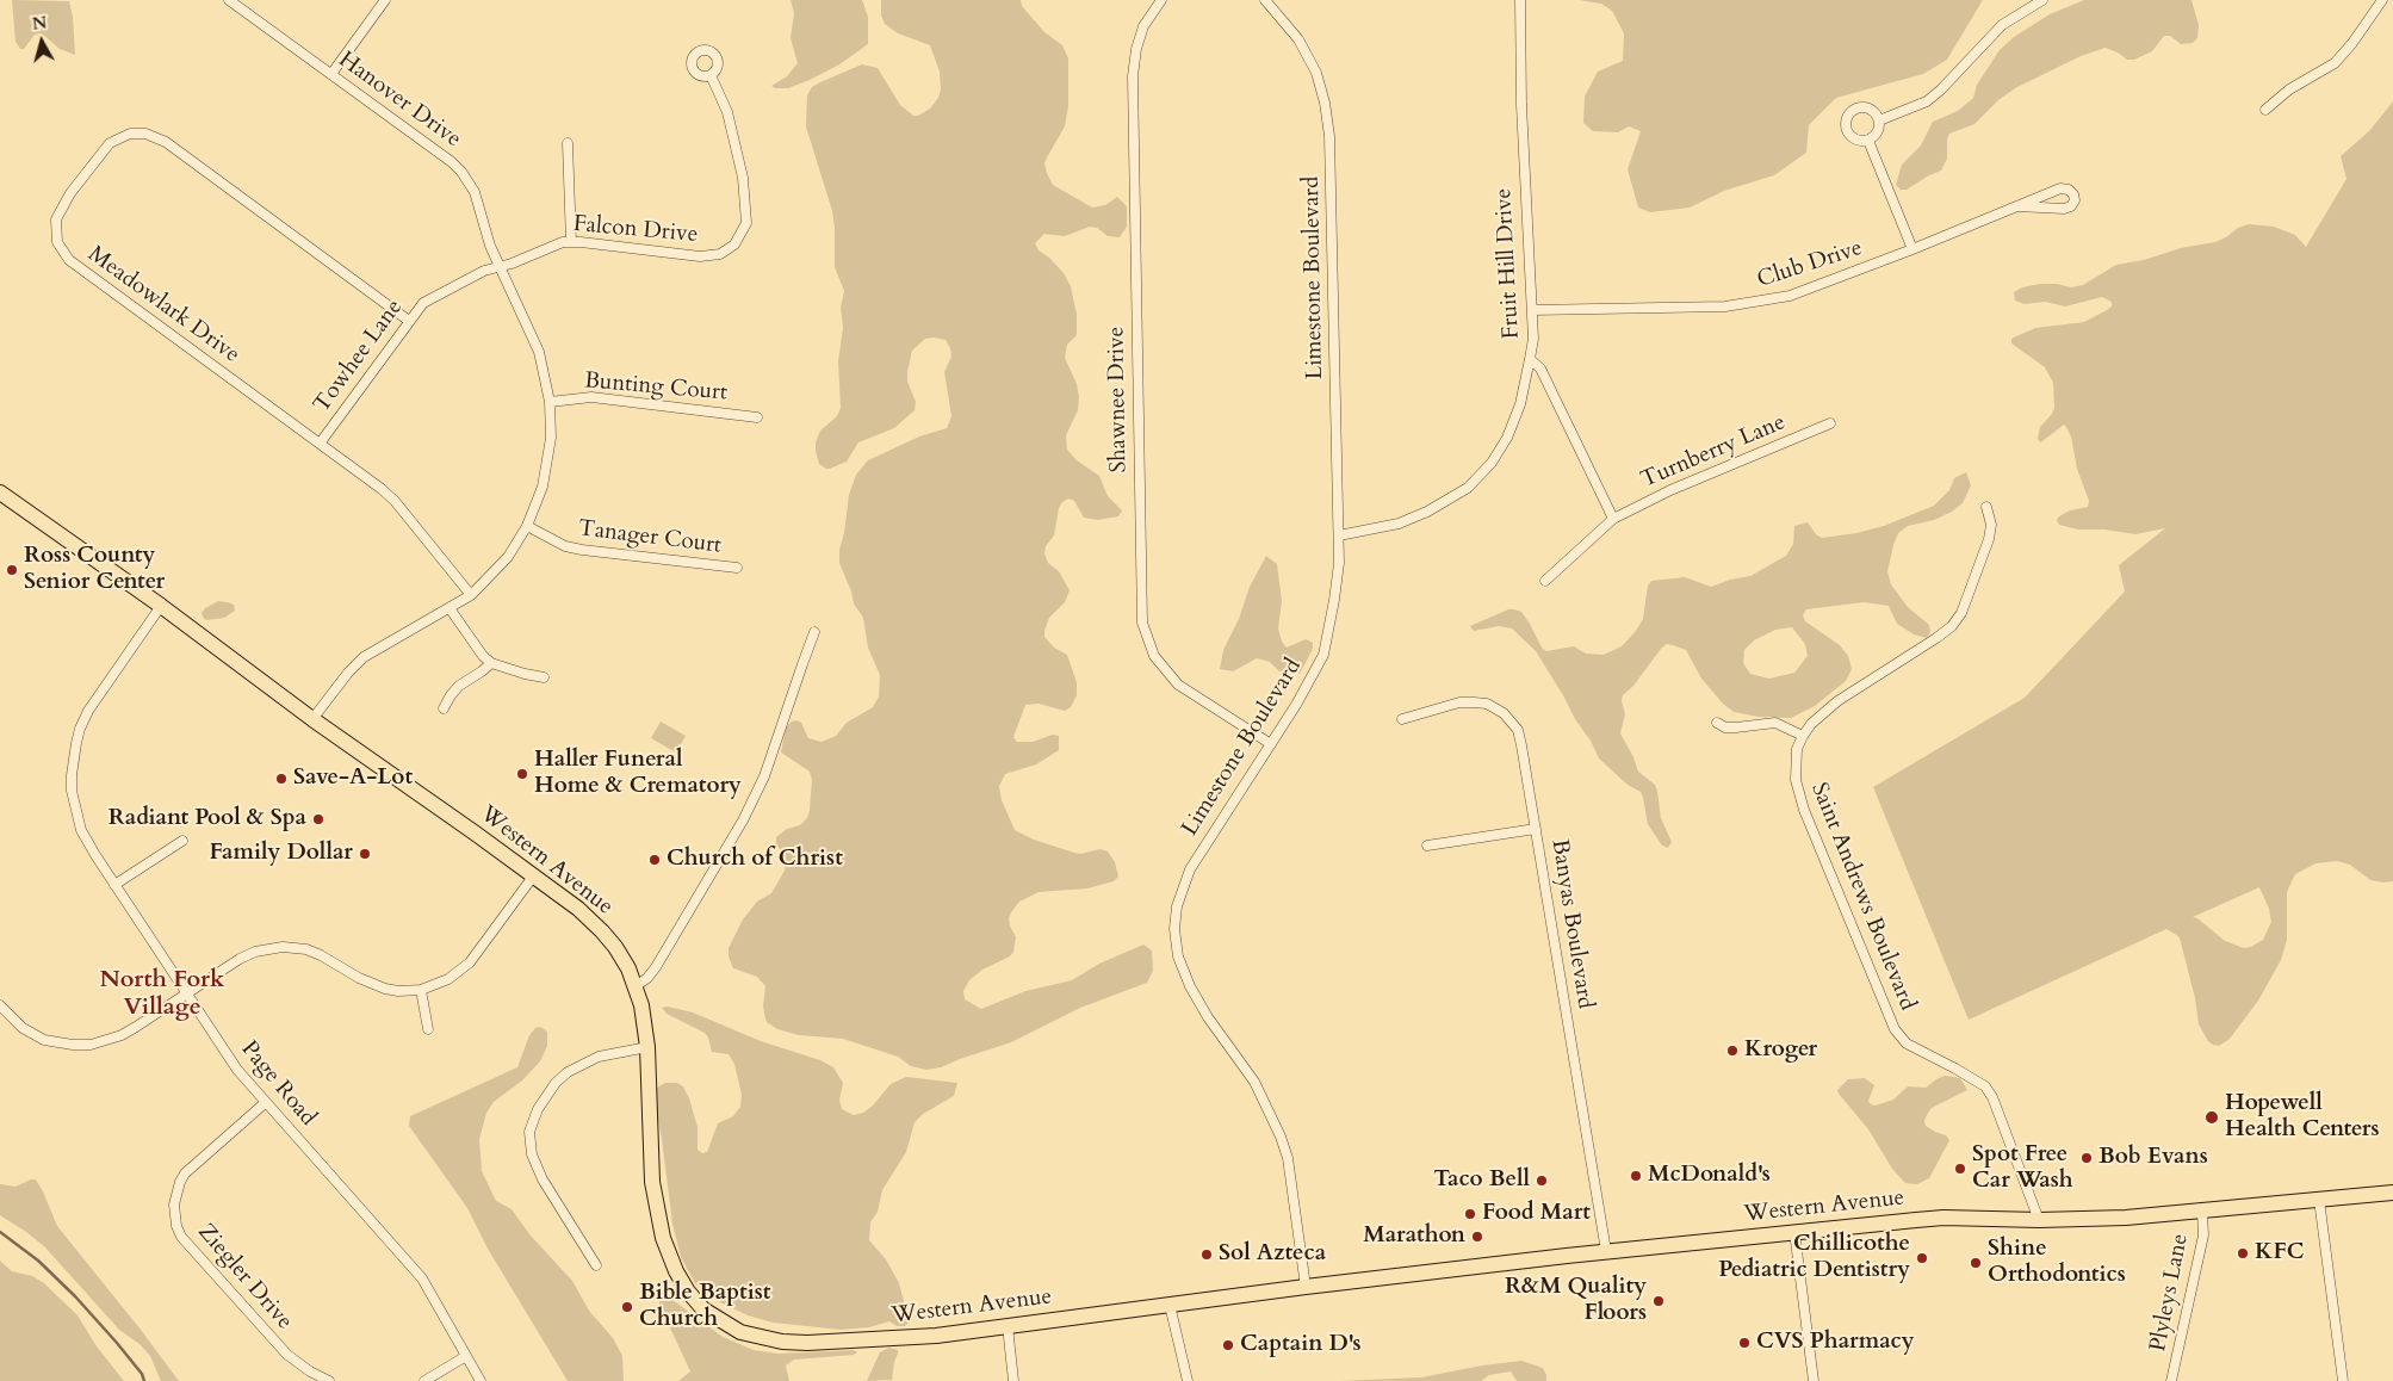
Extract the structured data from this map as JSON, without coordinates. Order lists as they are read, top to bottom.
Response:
{
  "streets": {
    "main road": ["Western Avenue"],
    "street": [
      "Hanover Drive",
      "Falcon Drive",
      "Fruit Hill Drive",
      "Club Drive",
      "Limestone Boulevard",
      "Meadowlark Drive",
      "Towhee Lane",
      "Bunting Court",
      "Shawnee Drive",
      "Turnberry Lane",
      "Tanager Court",
      "Saint Andrews Boulevard",
      "Banyas Boulevard",
      "Page Road",
      "Ziegler Drive",
      "Plyleys Lane"
    ]
  },
  "crossings": [
    ["Hanover Drive", "Falcon Drive"],
    ["Hanover Drive", "Meadowlark Drive"],
    ["Hanover Drive", "Towhee Lane"],
    ["Hanover Drive", "Bunting Court"],
    ["Hanover Drive", "Tanager Court"],
    ["Hanover Drive", "Western Avenue"],
    ["Falcon Drive", "Towhee Lane"],
    ["Fruit Hill Drive", "Club Drive"],
    ["Fruit Hill Drive", "Turnberry Lane"],
    ["Limestone Boulevard", "Shawnee Drive"],
    ["Limestone Boulevard", "Western Avenue"],
    ["Meadowlark Drive", "Towhee Lane"],
    ["Western Avenue", "Saint Andrews Boulevard"],
    ["Western Avenue", "Banyas Boulevard"],
    ["Western Avenue", "Page Road"],
    ["Western Avenue", "Plyleys Lane"],
    ["Page Road", "Ziegler Drive"]
  ],
  "districts": ["North Fork Village"],
  "places": [
    "Ross County Senior Center",
    "Haller Funeral Home & Crematory",
    "Save-A-Lot",
    "Radiant Pool & Spa",
    "Family Dollar",
    "Church of Christ",
    "Kroger",
    "Hopewell Health Centers",
    "Bob Evans",
    "Spot Free Car Wash",
    "McDonald's",
    "Taco Bell",
    "Food Mart",
    "Marathon",
    "KFC",
    "Sol Azteca",
    "Chillicothe Pediatric Dentistry",
    "Shine Orthodontics",
    "R&M Quality Floors",
    "Bible Baptist Church",
    "CVS Pharmacy",
    "Captain D's"
  ],
  "north": "top"
}
